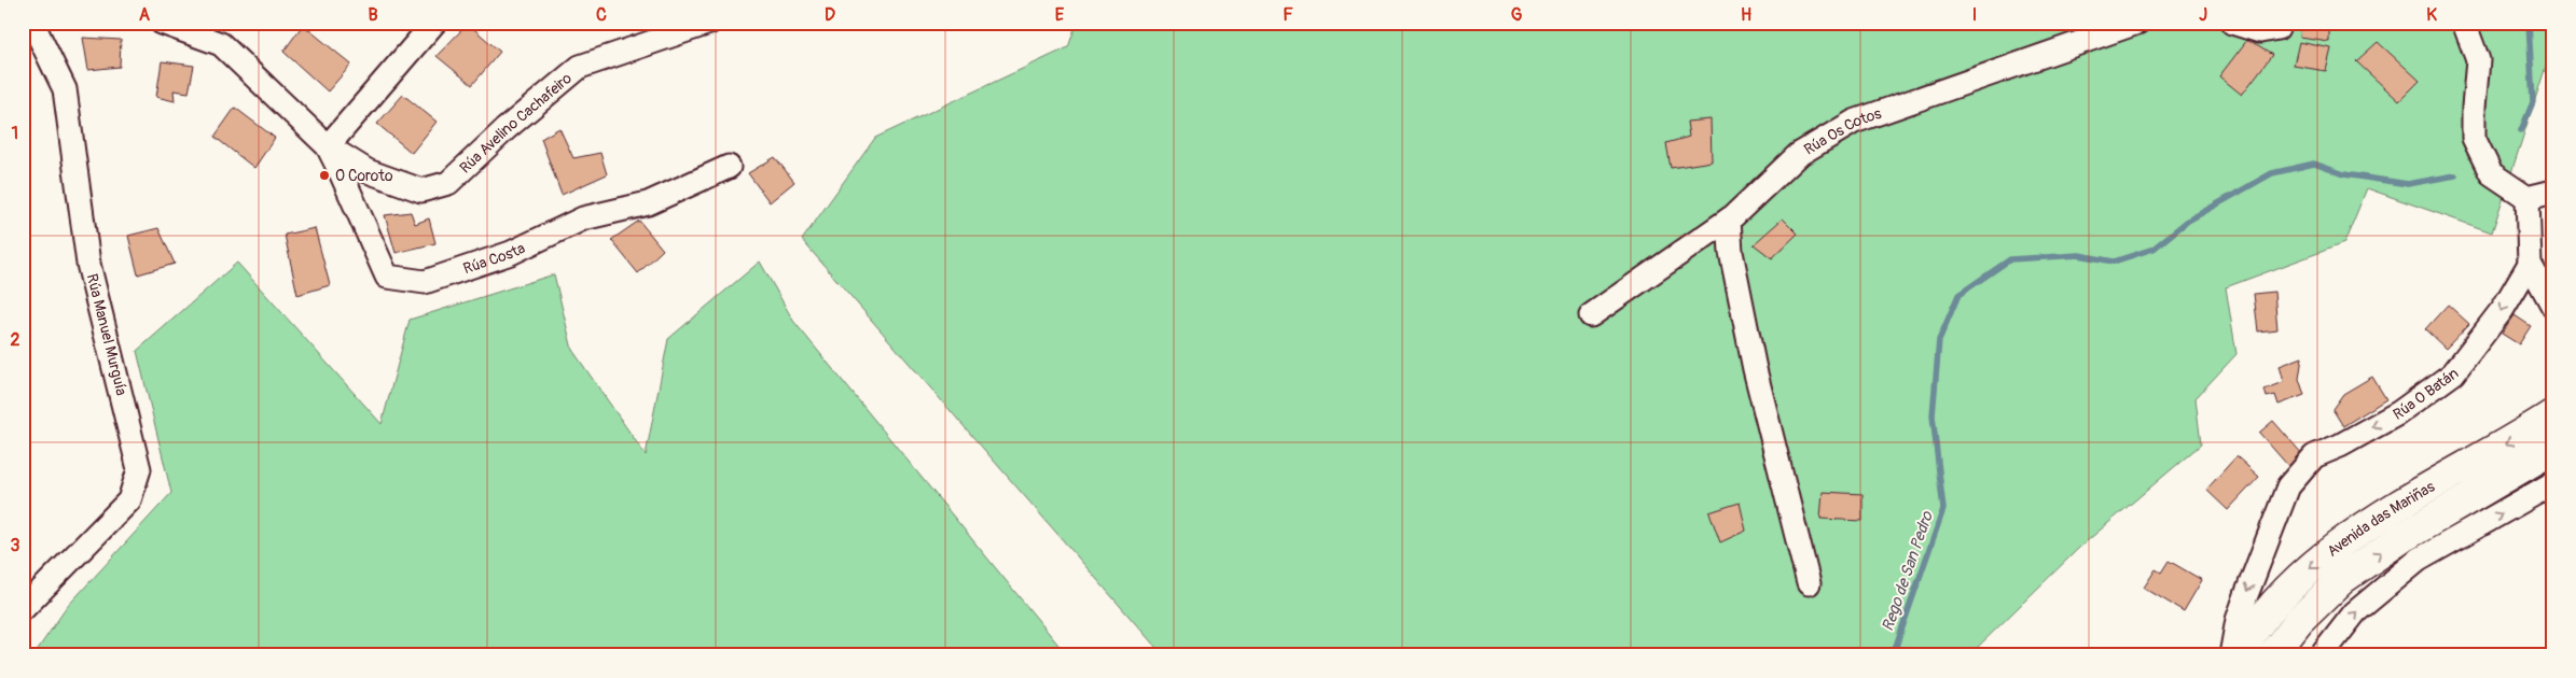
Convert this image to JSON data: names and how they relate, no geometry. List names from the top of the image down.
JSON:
{
  "streets": {
    "highway": ["Avenida das Mariñas"],
    "street": [
      "Rúa Avelino Cachafeiro",
      "Rúa Os Cotos",
      "Rúa Costa",
      "Rúa Manuel Murguía",
      "Rúa O Batán"
    ]
  },
  "crossings": [
    ["Rúa Avelino Cachafeiro", "Rúa Costa"]
  ],
  "water": ["Rego de San Pedro"],
  "places": ["O Coroto"],
  "grid": {
    "columns": [
      "A",
      "B",
      "C",
      "D",
      "E",
      "F",
      "G",
      "H",
      "I",
      "J",
      "K"
    ],
    "rows": ["1", "2", "3"]
  }
}
